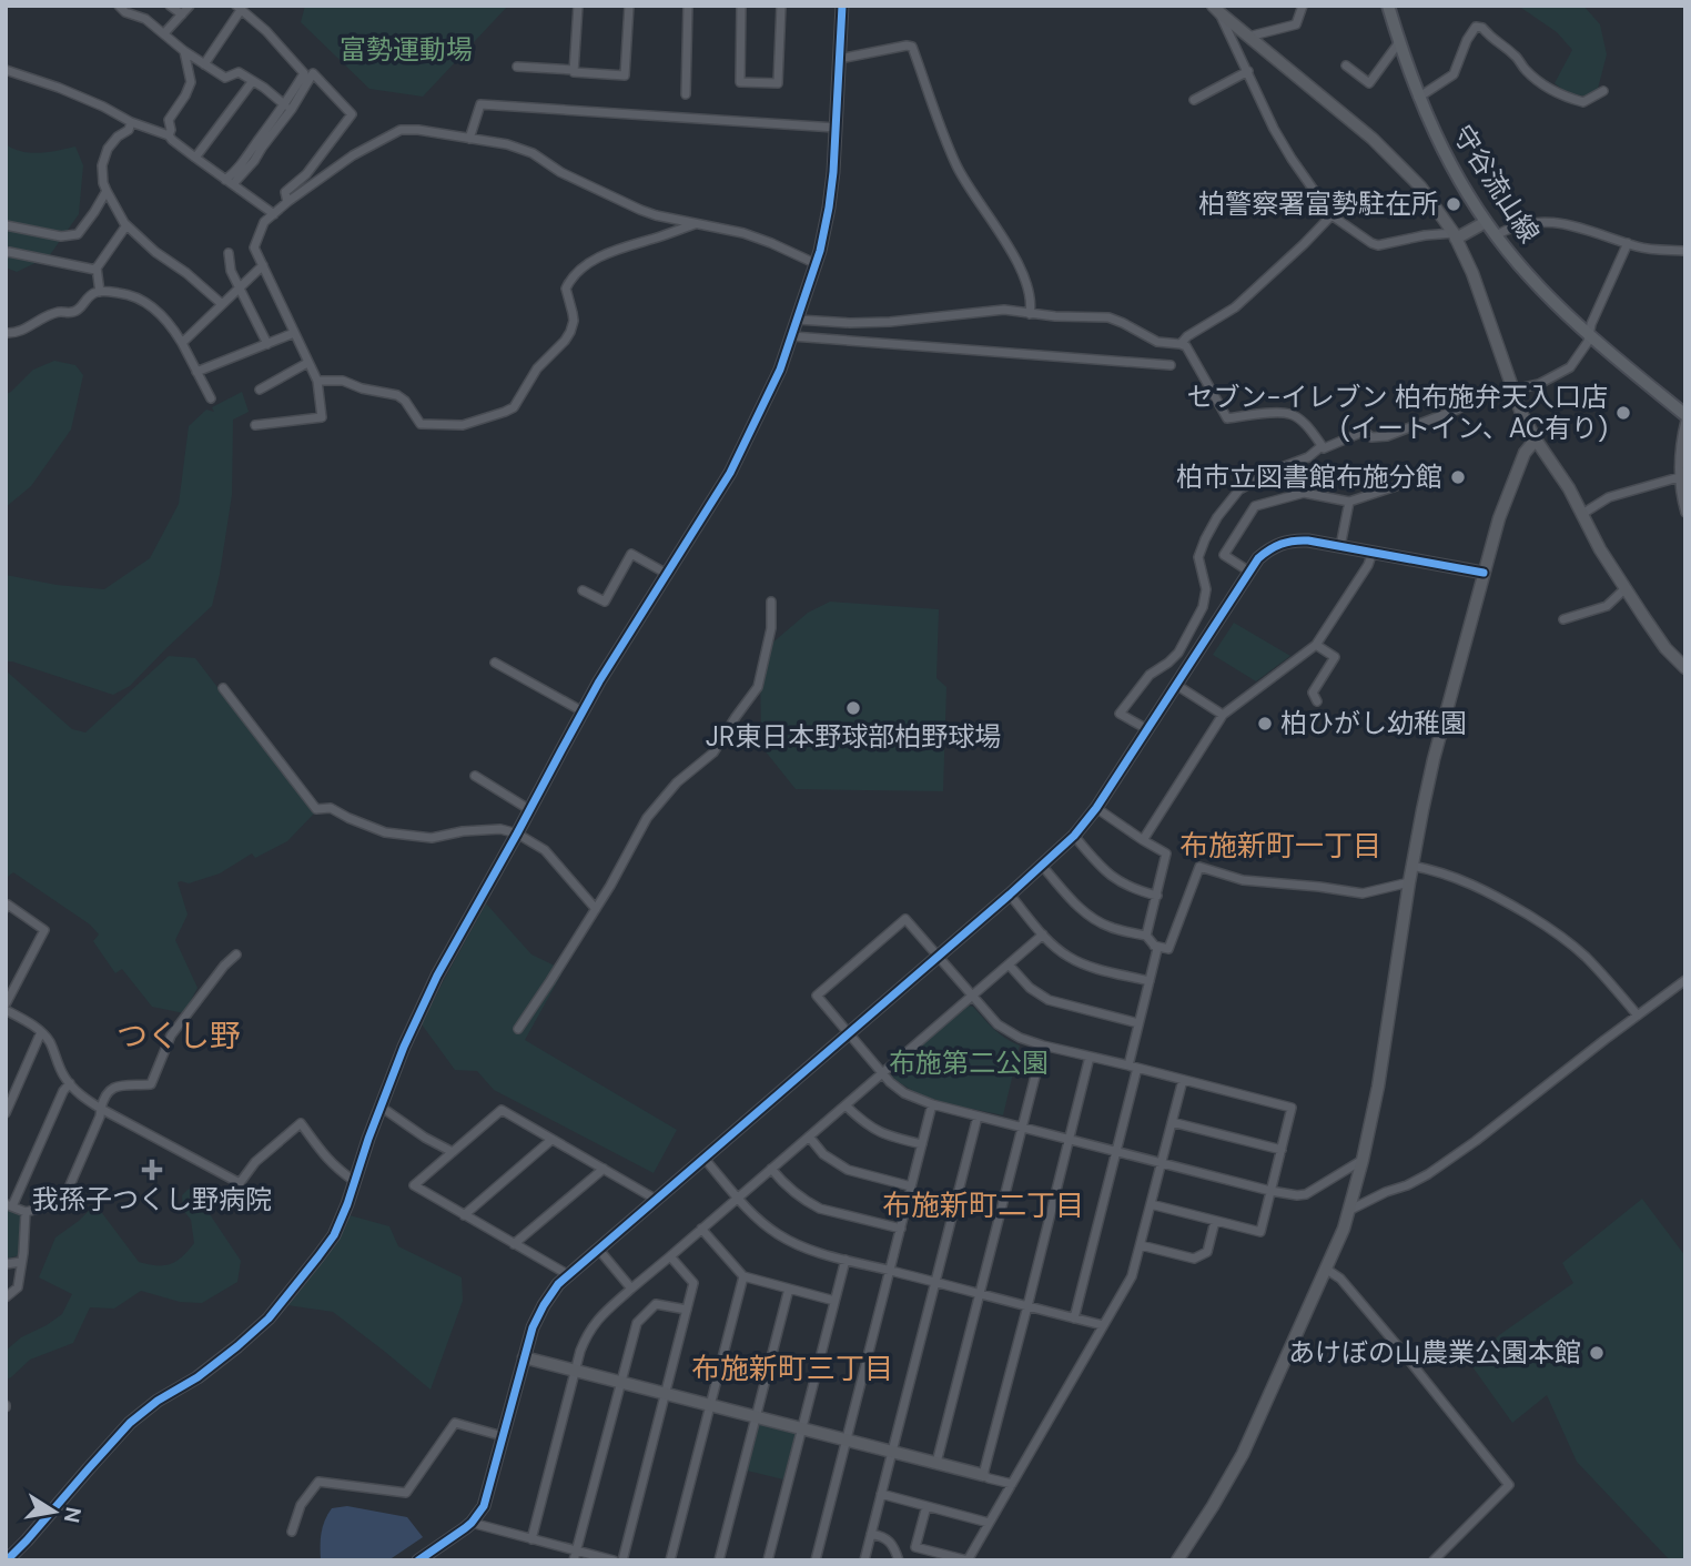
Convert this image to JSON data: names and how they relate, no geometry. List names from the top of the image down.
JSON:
{
  "streets": {
    "main road": ["守谷流山線"]
  },
  "districts": [
    "布施新町一丁目",
    "つくし野",
    "布施新町二丁目",
    "布施新町三丁目"
  ],
  "parks": ["富勢運動場", "布施第二公園"],
  "places": {
    "other": [
      "柏警察署富勢駐在所",
      "セブン-イレブン 柏布施弁天入口店 (イートイン、AC有り)",
      "柏市立図書館布施分館",
      "JR東日本野球部柏野球場",
      "柏ひがし幼稚園",
      "あけぼの山農業公園本館"
    ],
    "health": ["我孫子つくし野病院"]
  },
  "north": "right"
}
